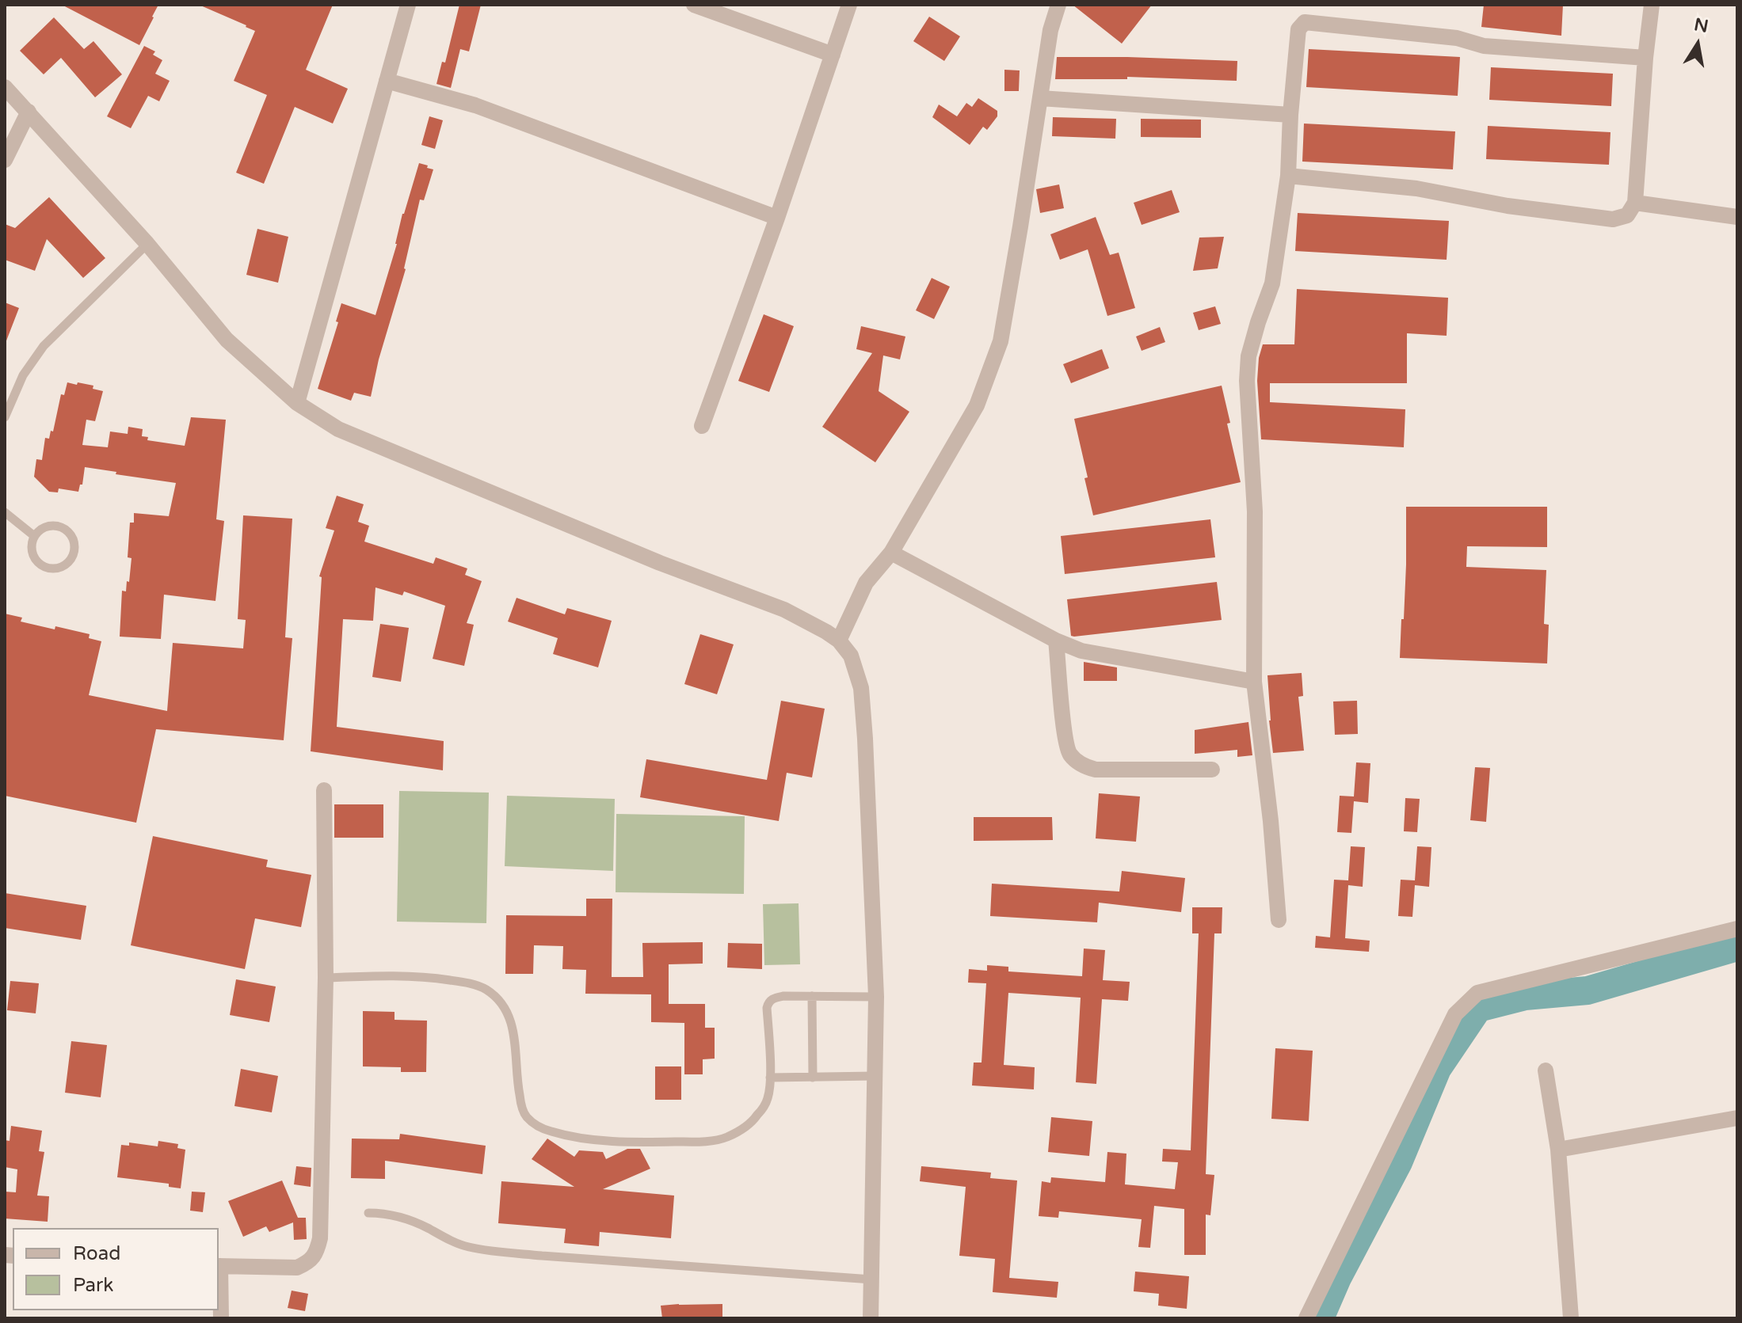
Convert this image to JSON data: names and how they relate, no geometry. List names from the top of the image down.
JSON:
{
  "legend": ["Road", "Park"],
  "north": "top"
}
